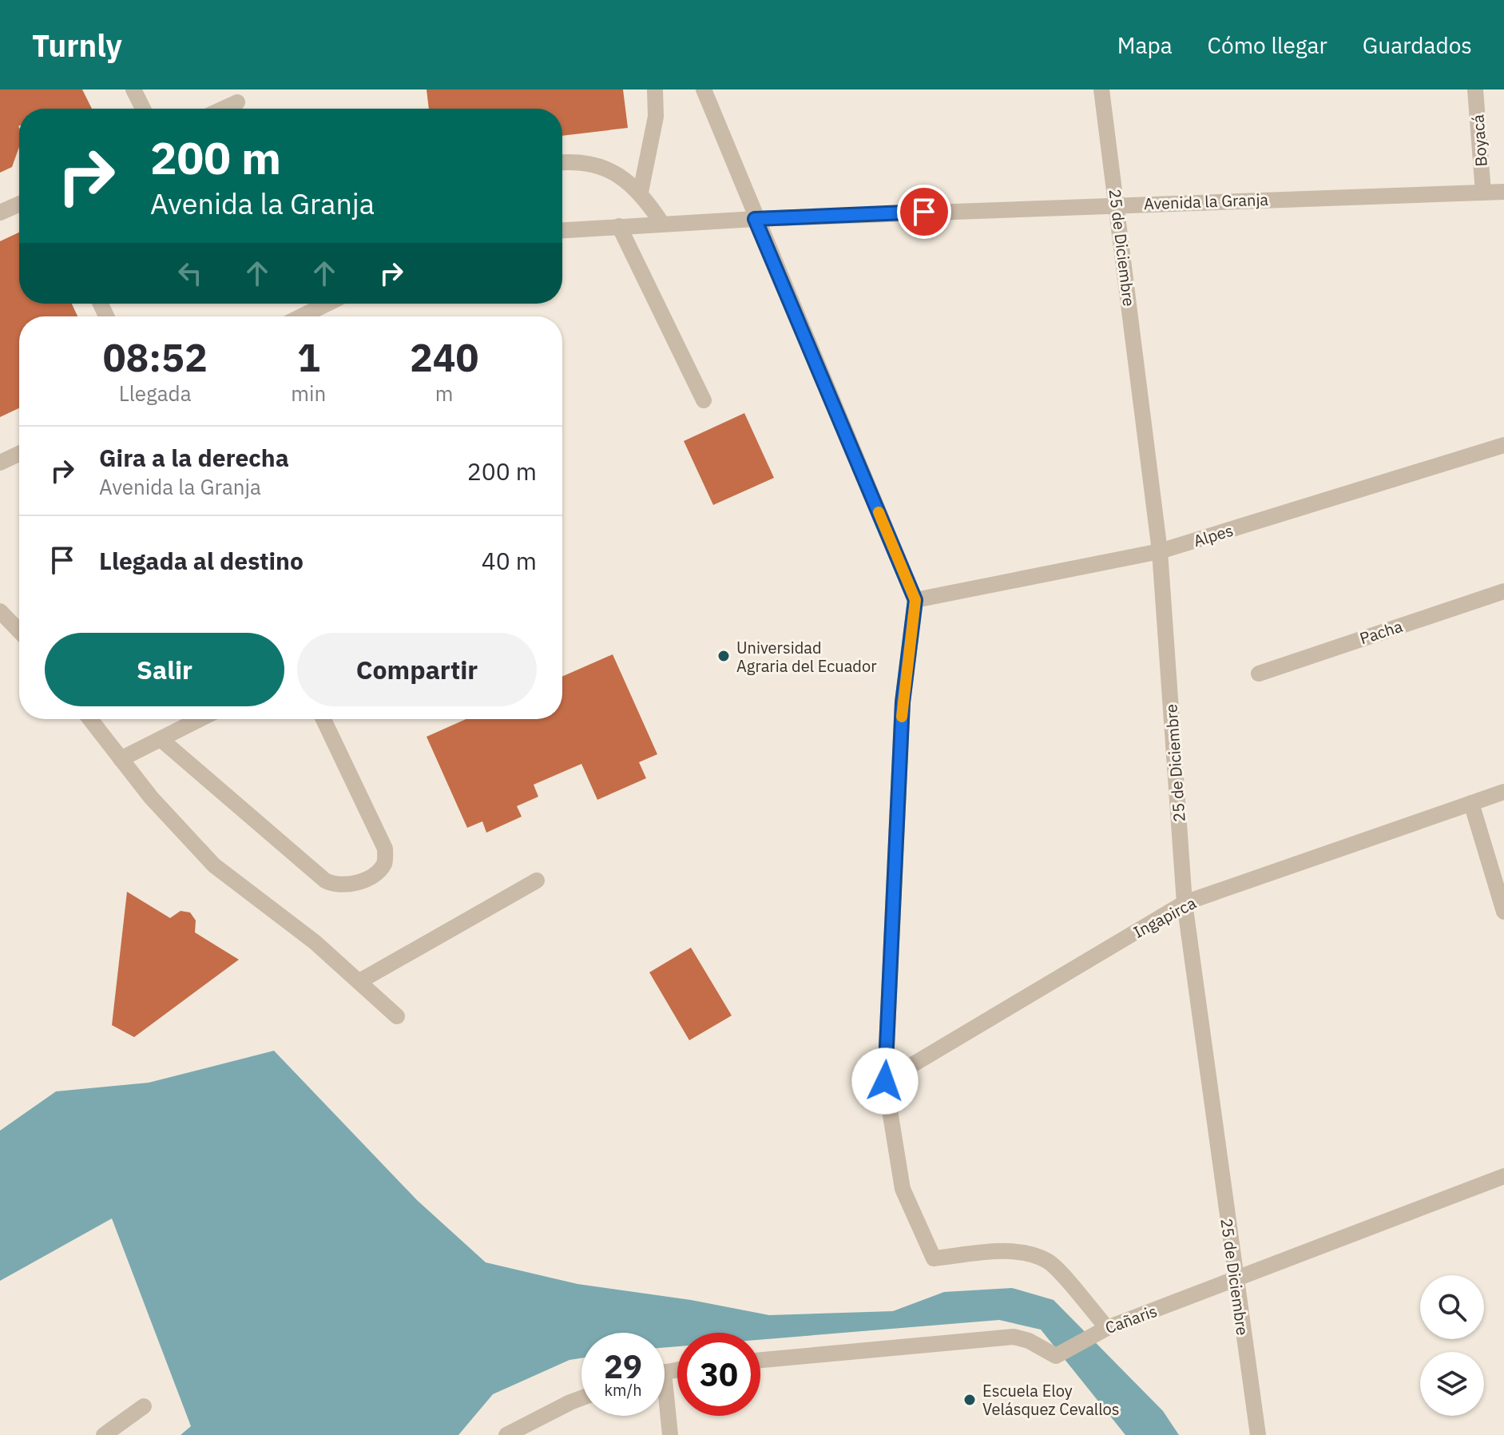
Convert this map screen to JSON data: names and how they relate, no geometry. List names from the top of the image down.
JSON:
{
  "streets": {
    "street": [
      "Boyacá",
      "Avenida la Granja",
      "25 de Diciembre",
      "Alpes",
      "Pacha",
      "Ingapirca",
      "Cañaris"
    ]
  },
  "crossings": [
    ["Boyacá", "Avenida la Granja"],
    ["Avenida la Granja", "25 de Diciembre"],
    ["25 de Diciembre", "Alpes"],
    ["25 de Diciembre", "Ingapirca"],
    ["25 de Diciembre", "Cañaris"]
  ],
  "places": ["Universidad Agraria del Ecuador", "Escuela Eloy Velásquez Cevallos"],
  "page": {
    "header": "Turnly",
    "nav": ["Mapa", "Cómo llegar", "Guardados"],
    "turn": ["200 m", "Avenida la Granja"],
    "eta": [
      "08:52",
      "Llegada",
      "1",
      "min",
      "240",
      "m"
    ],
    "list": [
      {
        "name": "Gira a la derecha",
        "note": "Avenida la Granja",
        "value": "200 m"
      },
      {
        "name": "Llegada al destino",
        "value": "40 m"
      }
    ],
    "buttons": ["Salir", "Compartir"],
    "speed": "29 km/h",
    "limit": "30"
  }
}
